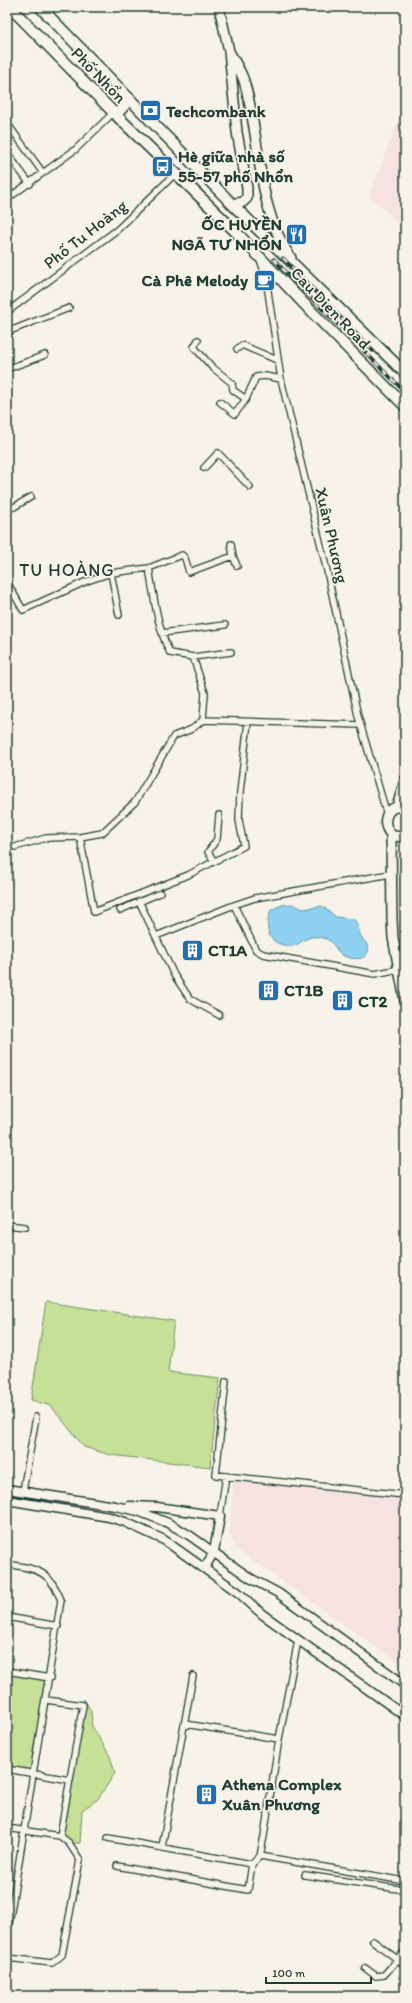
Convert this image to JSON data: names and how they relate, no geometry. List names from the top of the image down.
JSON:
{
  "streets": {
    "highway": ["Phố Nhổn", "Cau Dien Road"],
    "street": ["Phố Tu Hoàng", "Xuân Phương"]
  },
  "crossings": [
    ["Phố Nhổn", "Phố Tu Hoàng"],
    ["Phố Nhổn", "Cau Dien Road"],
    ["Cau Dien Road", "Xuân Phương"]
  ],
  "districts": ["TU HOÀNG"],
  "places": {
    "bank": ["Techcombank"],
    "bus stop": ["Hè giữa nhà số 55-57 phố Nhổn"],
    "restaurant": ["ỐC HUYỀN NGÃ TƯ NHỔN"],
    "cafe": ["Cà Phê Melody"],
    "building": [
      "CT1A",
      "CT1B",
      "CT2",
      "Athena Complex Xuân Phương"
    ]
  },
  "scale_bar": "100 m"
}
